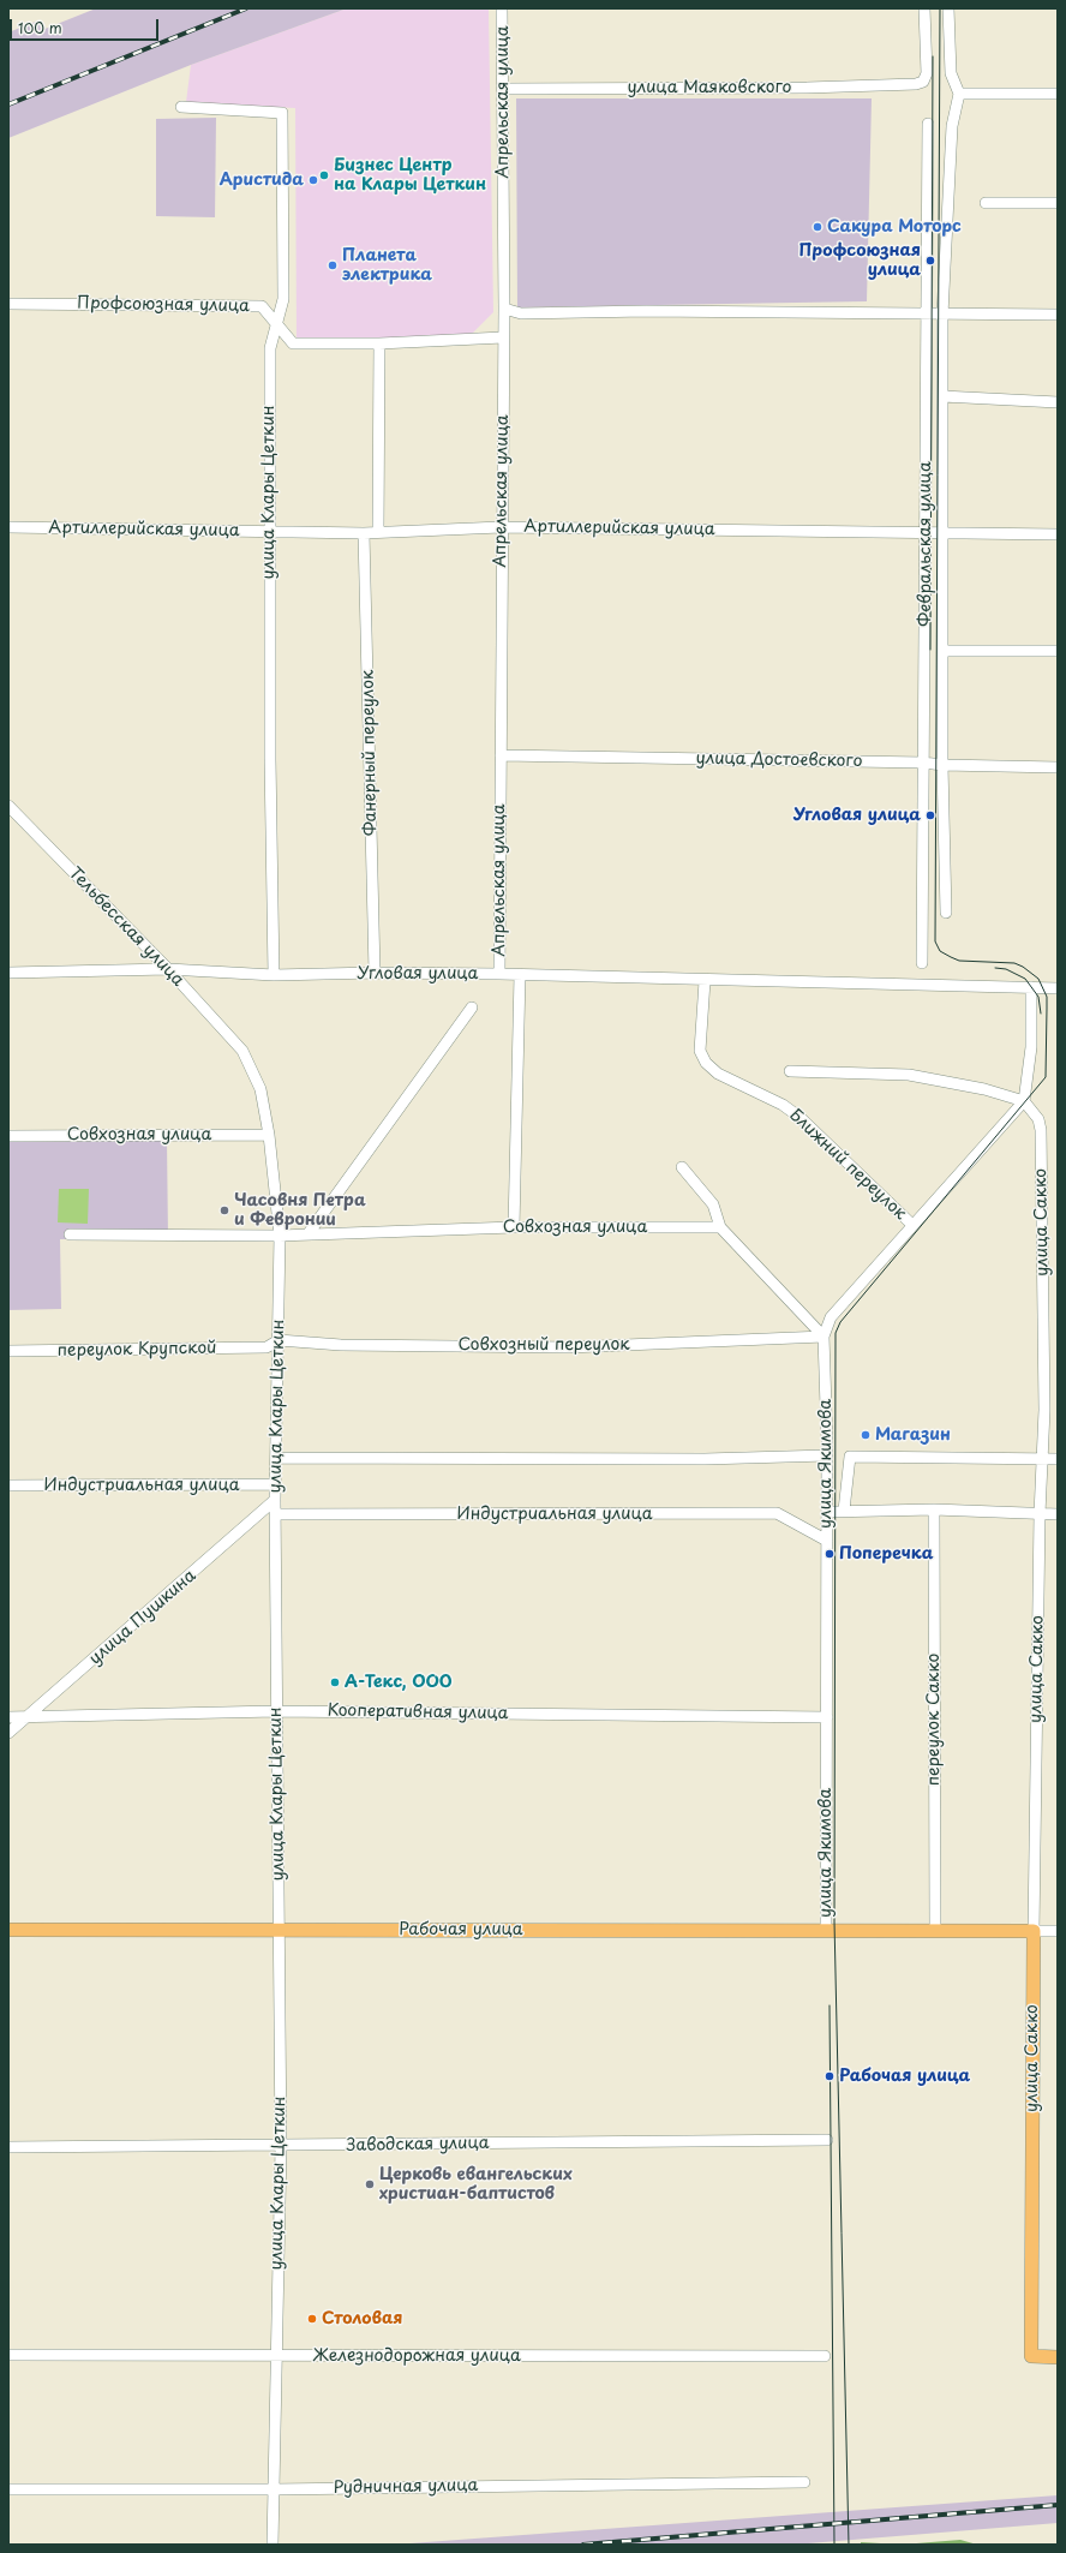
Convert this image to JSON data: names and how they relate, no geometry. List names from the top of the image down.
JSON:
{
  "streets": {
    "main road": ["улица Сакко", "Рабочая улица"],
    "street": [
      "улица Маяковского",
      "Апрельская улица",
      "Профсоюзная улица",
      "улица Клары Цеткин",
      "Артиллерийская улица",
      "Февральская улица",
      "Фанерный переулок",
      "улица Достоевского",
      "Тельбесская улица",
      "Угловая улица",
      "Совхозная улица",
      "Ближний переулок",
      "Совхозный переулок",
      "переулок Крупской",
      "улица Якимова",
      "Индустриальная улица",
      "улица Пушкина",
      "Кооперативная улица",
      "переулок Сакко",
      "Заводская улица",
      "Железнодорожная улица",
      "Рудничная улица"
    ]
  },
  "crossings": [
    ["улица Маяковского", "Апрельская улица"],
    ["Апрельская улица", "Профсоюзная улица"],
    ["Апрельская улица", "Артиллерийская улица"],
    ["Апрельская улица", "улица Достоевского"],
    ["Апрельская улица", "Угловая улица"],
    ["Апрельская улица", "Совхозная улица"],
    ["Профсоюзная улица", "улица Клары Цеткин"],
    ["улица Клары Цеткин", "Артиллерийская улица"],
    ["улица Клары Цеткин", "Тельбесская улица"],
    ["улица Клары Цеткин", "Угловая улица"],
    ["улица Клары Цеткин", "Совхозная улица"],
    ["улица Клары Цеткин", "Совхозный переулок"],
    ["улица Клары Цеткин", "переулок Крупской"],
    ["улица Клары Цеткин", "Индустриальная улица"],
    ["улица Клары Цеткин", "улица Пушкина"],
    ["улица Клары Цеткин", "Кооперативная улица"],
    ["улица Клары Цеткин", "Рабочая улица"],
    ["улица Клары Цеткин", "Заводская улица"],
    ["улица Клары Цеткин", "Железнодорожная улица"],
    ["улица Клары Цеткин", "Рудничная улица"],
    ["Артиллерийская улица", "Февральская улица"],
    ["Артиллерийская улица", "Фанерный переулок"],
    ["Февральская улица", "улица Достоевского"],
    ["Фанерный переулок", "Угловая улица"],
    ["Тельбесская улица", "Угловая улица"],
    ["Угловая улица", "Ближний переулок"],
    ["Ближний переулок", "улица Якимова"],
    ["улица Сакко", "улица Якимова"],
    ["улица Сакко", "Рабочая улица"],
    ["Совхозный переулок", "переулок Крупской"],
    ["Совхозный переулок", "улица Якимова"],
    ["улица Якимова", "Индустриальная улица"],
    ["улица Якимова", "Кооперативная улица"],
    ["улица Якимова", "Рабочая улица"],
    ["улица Пушкина", "Кооперативная улица"],
    ["переулок Сакко", "Рабочая улица"]
  ],
  "places": [
    "Бизнес Центр на Клары Цеткин",
    "Аристида",
    "Сакура Моторс",
    "Профсоюзная улица",
    "Планета электрика",
    "Угловая улица",
    "Часовня Петра и Февронии",
    "Магазин",
    "Поперечка",
    "А-Текс, ООО",
    "Рабочая улица",
    "Церковь евангельских христиан-баптистов",
    "Столовая"
  ],
  "scale_bar": "100 m"
}
